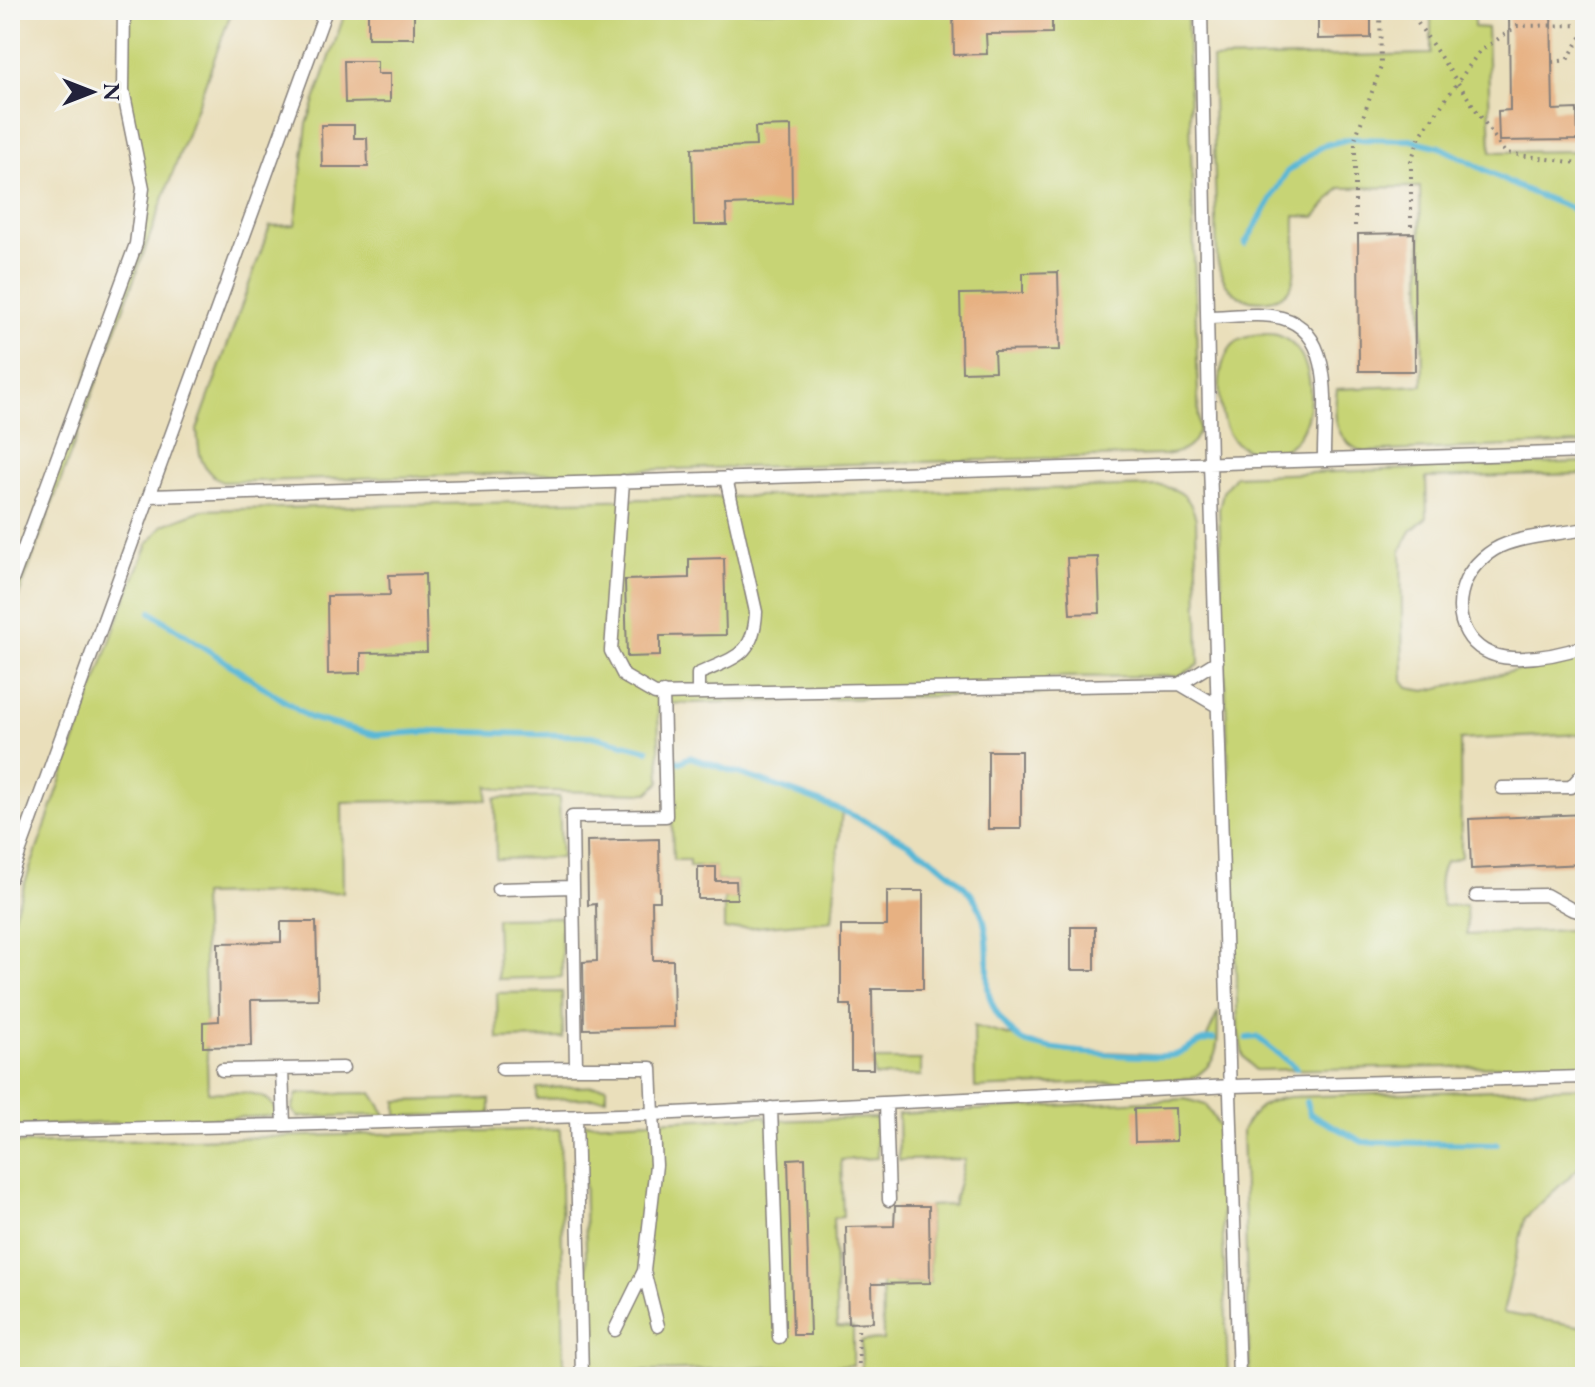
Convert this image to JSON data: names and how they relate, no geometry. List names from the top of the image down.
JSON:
{
  "north": "right"
}
